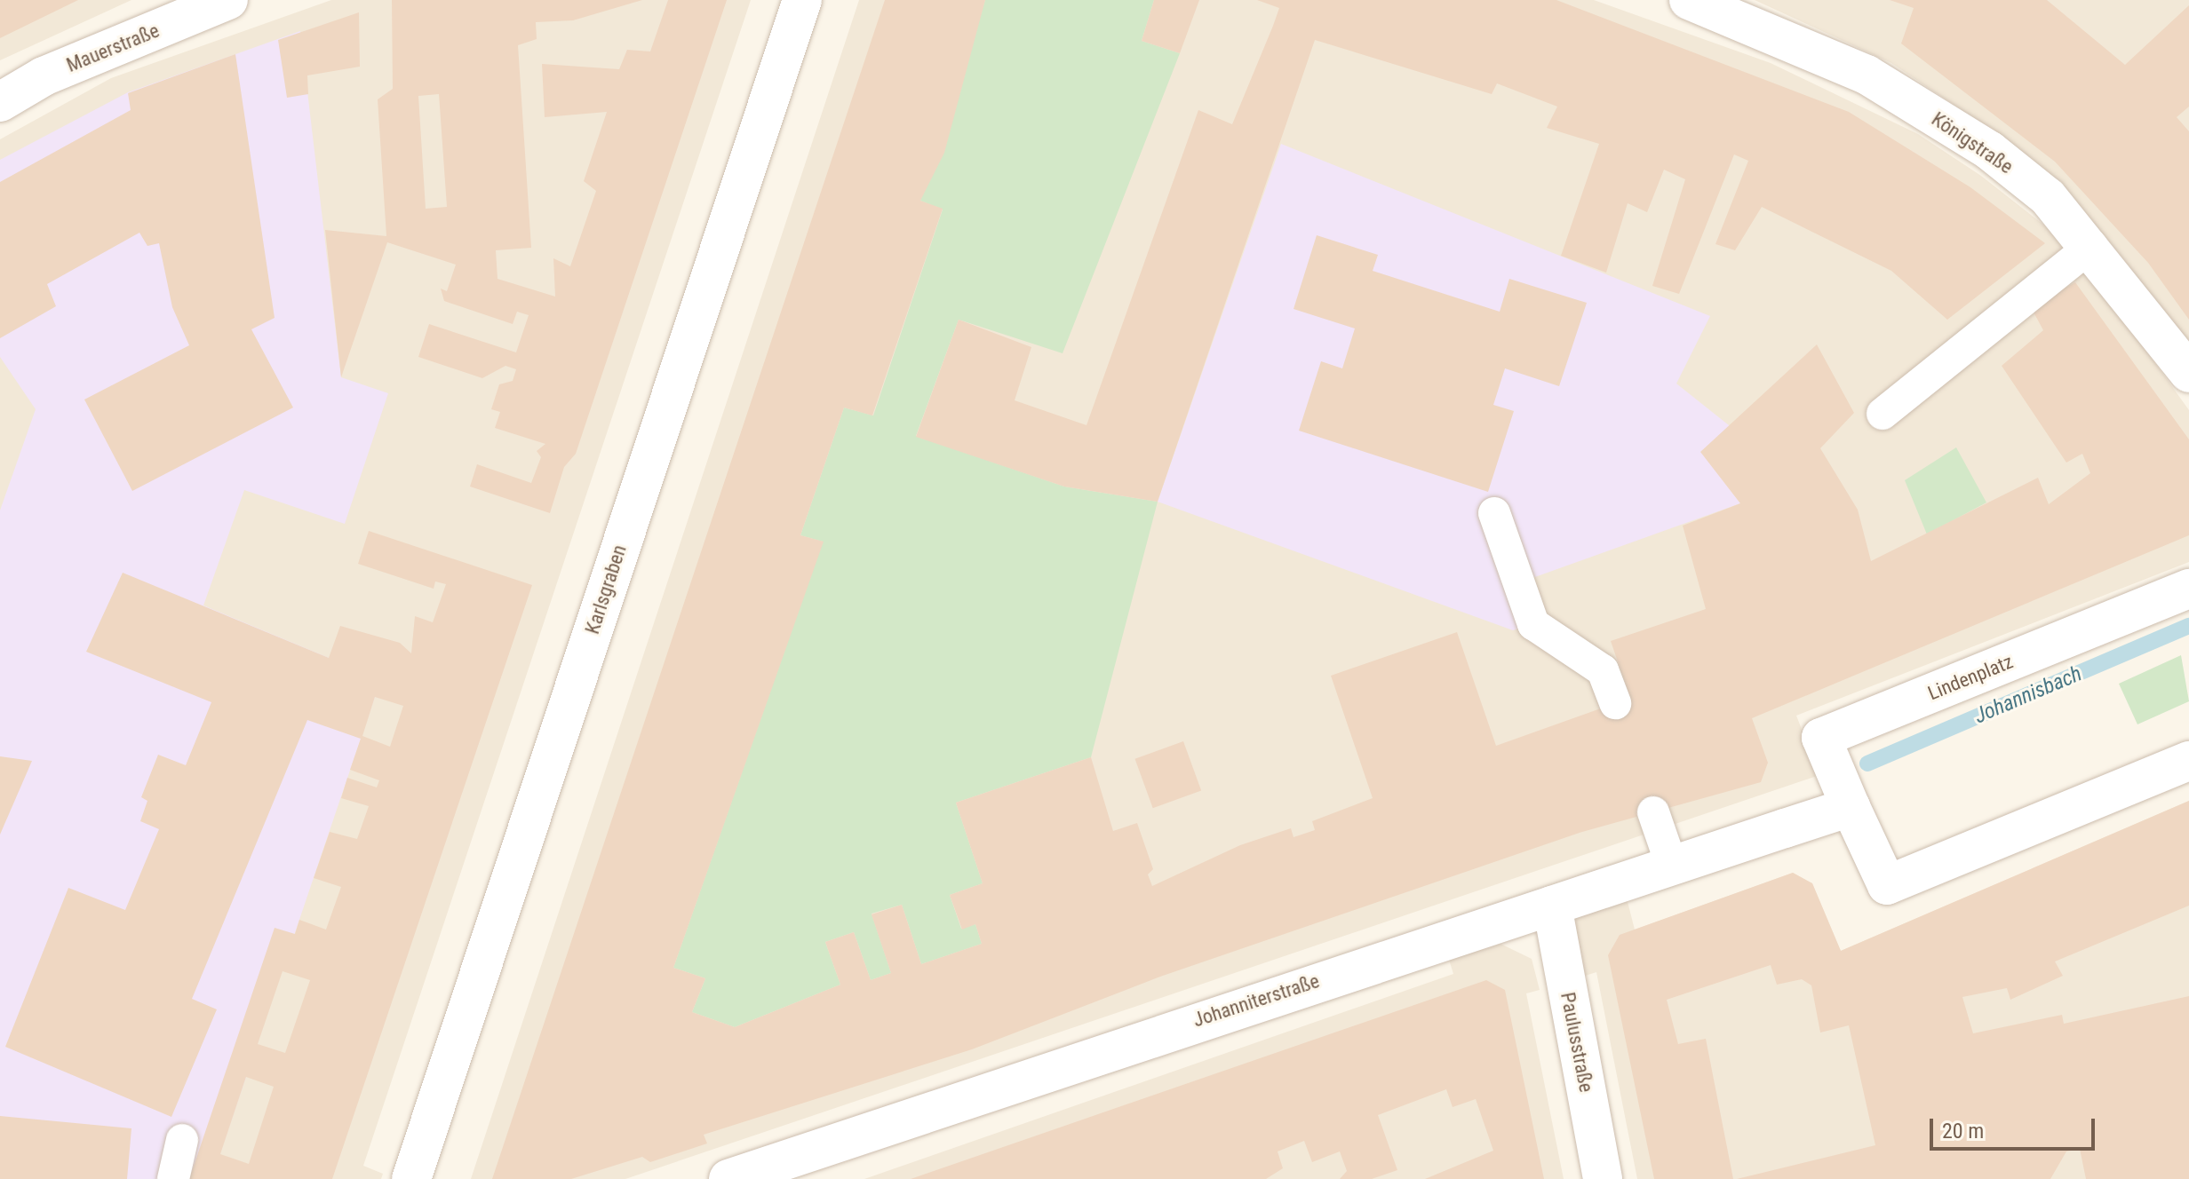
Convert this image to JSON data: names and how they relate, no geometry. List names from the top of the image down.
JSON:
{
  "streets": {
    "street": [
      "Mauerstraße",
      "Königstraße",
      "Karlsgraben",
      "Lindenplatz",
      "Johanniterstraße",
      "Paulusstraße"
    ]
  },
  "crossings": [
    ["Lindenplatz", "Johanniterstraße"],
    ["Johanniterstraße", "Paulusstraße"]
  ],
  "water": ["Johannisbach"],
  "scale_bar": "20 m"
}
